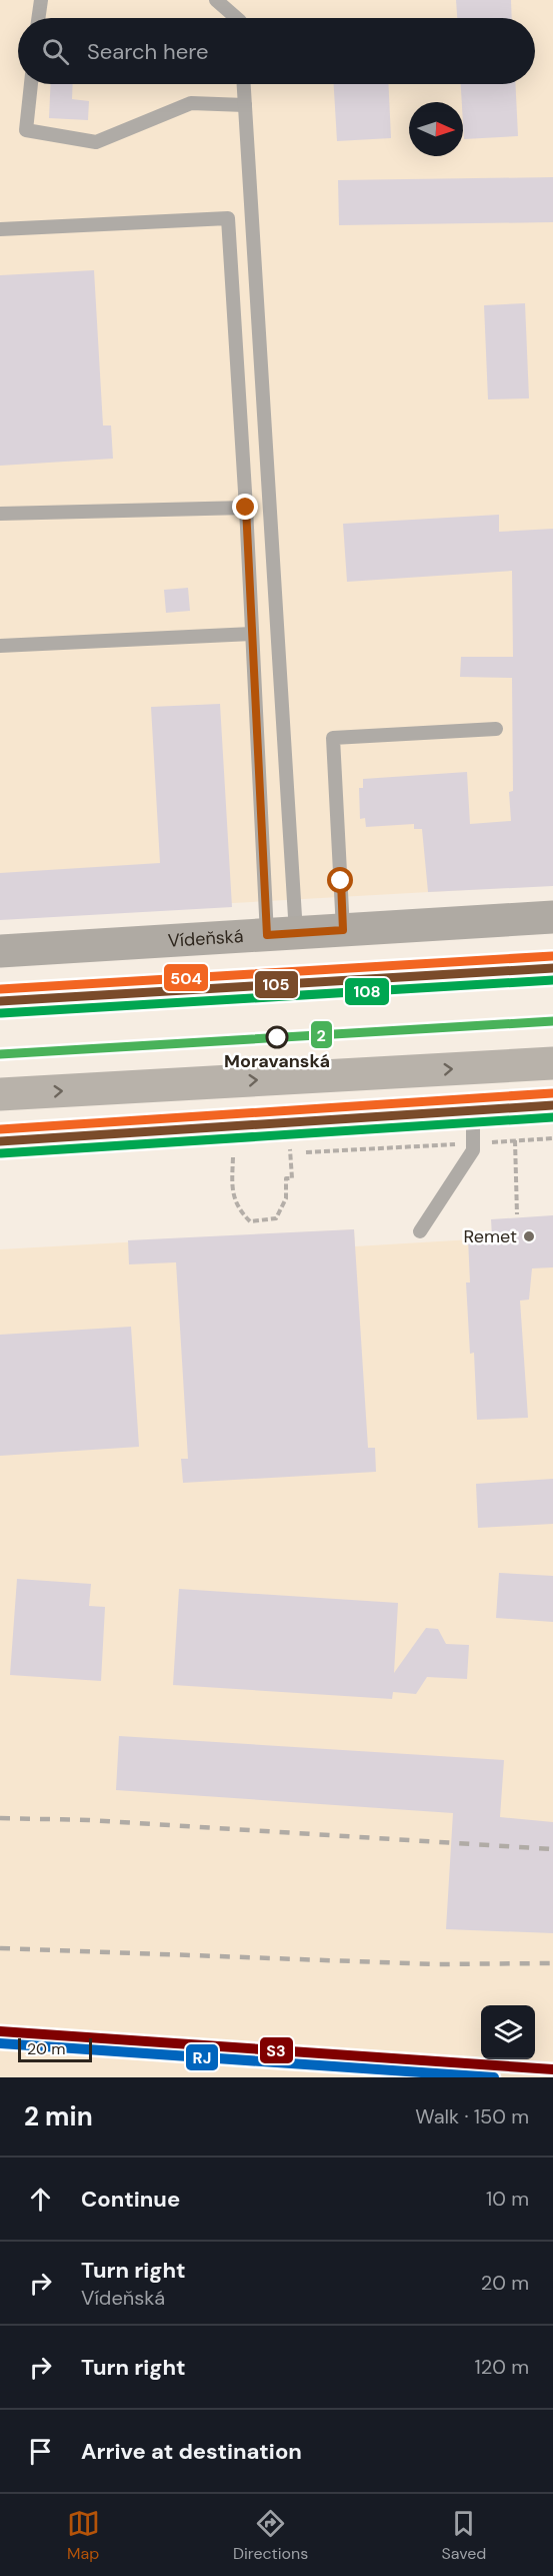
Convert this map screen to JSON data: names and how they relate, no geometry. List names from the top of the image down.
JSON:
{
  "streets": {
    "street": ["Vídeňská"]
  },
  "places": ["Moravanská", "Remet"],
  "lines": [
    "transit line 504",
    "transit line 105",
    "transit line 108",
    "tram line 2",
    "transit line S3",
    "transit line RJ"
  ],
  "scale_bar": "20 m",
  "north": "right",
  "page": {
    "search": "Search here",
    "scale": "20 m",
    "heading": ["2 min", "Walk · 150 m"],
    "list": [
      ["Continue", "10 m"],
      ["Turn right", "Vídeňská", "20 m"],
      ["Turn right", "120 m"],
      "Arrive at destination"
    ],
    "nav": ["Map", "Directions", "Saved"]
  }
}
